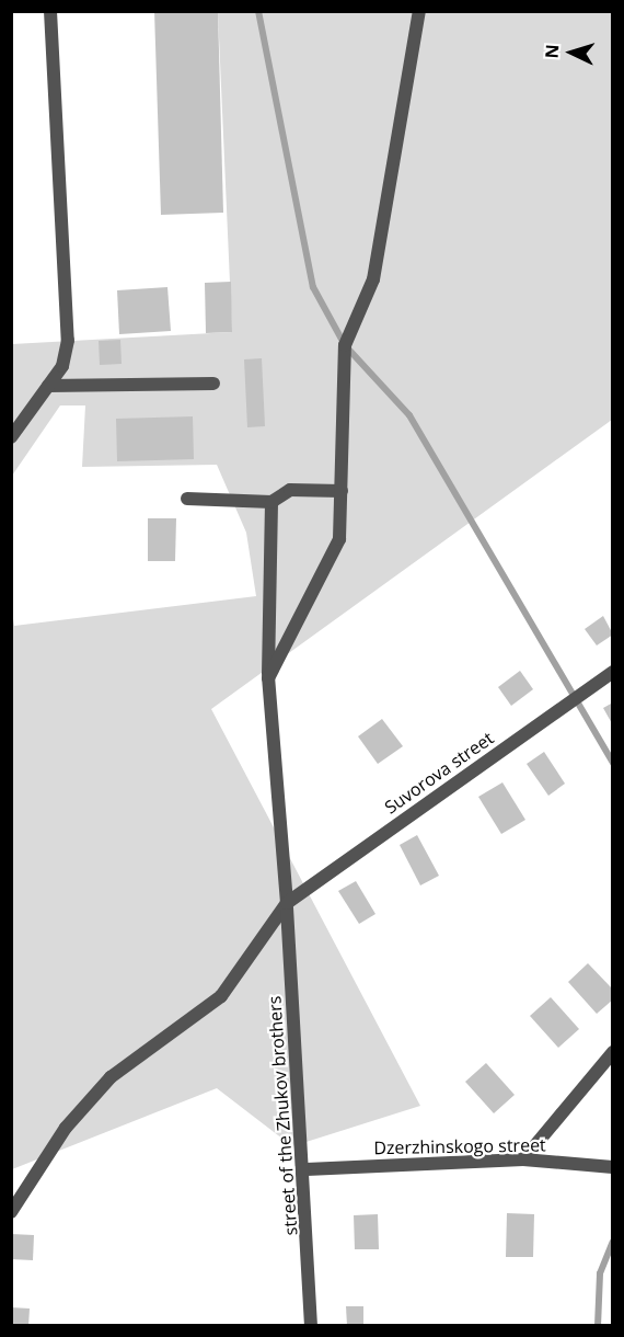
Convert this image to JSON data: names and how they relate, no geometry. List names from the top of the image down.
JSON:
{
  "streets": {
    "street": ["Suvorova street", "street of the Zhukov brothers", "Dzerzhinskogo street"]
  },
  "crossings": [
    ["Suvorova street", "street of the Zhukov brothers"],
    ["street of the Zhukov brothers", "Dzerzhinskogo street"]
  ],
  "north": "left"
}
